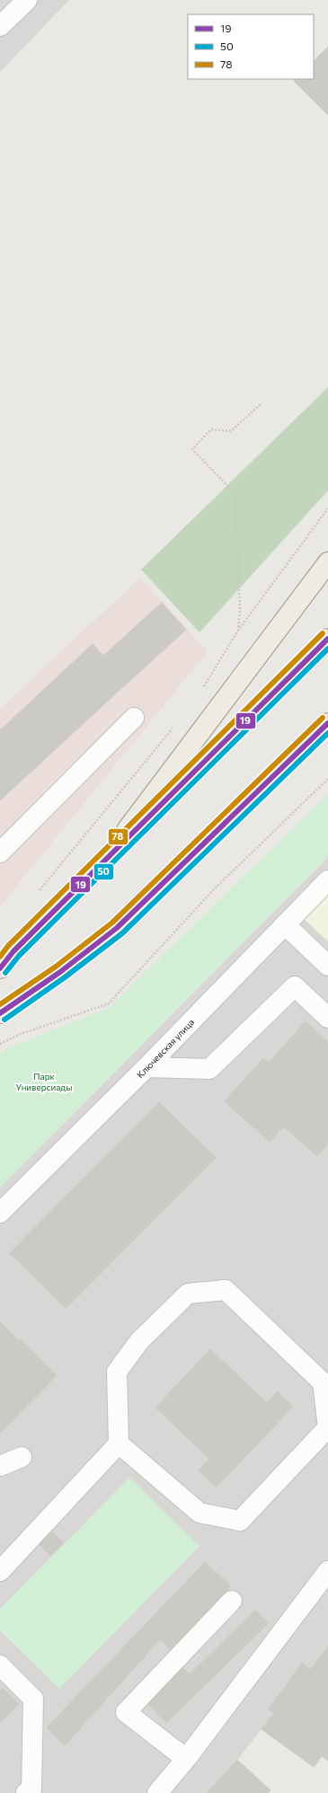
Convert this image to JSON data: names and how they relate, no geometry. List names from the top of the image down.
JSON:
{
  "streets": {
    "street": ["Ключевская улица"]
  },
  "parks": ["Парк Универсиады"],
  "lines": ["transit line 78", "transit line 19", "transit line 50"],
  "legend": ["19", "50", "78"]
}
